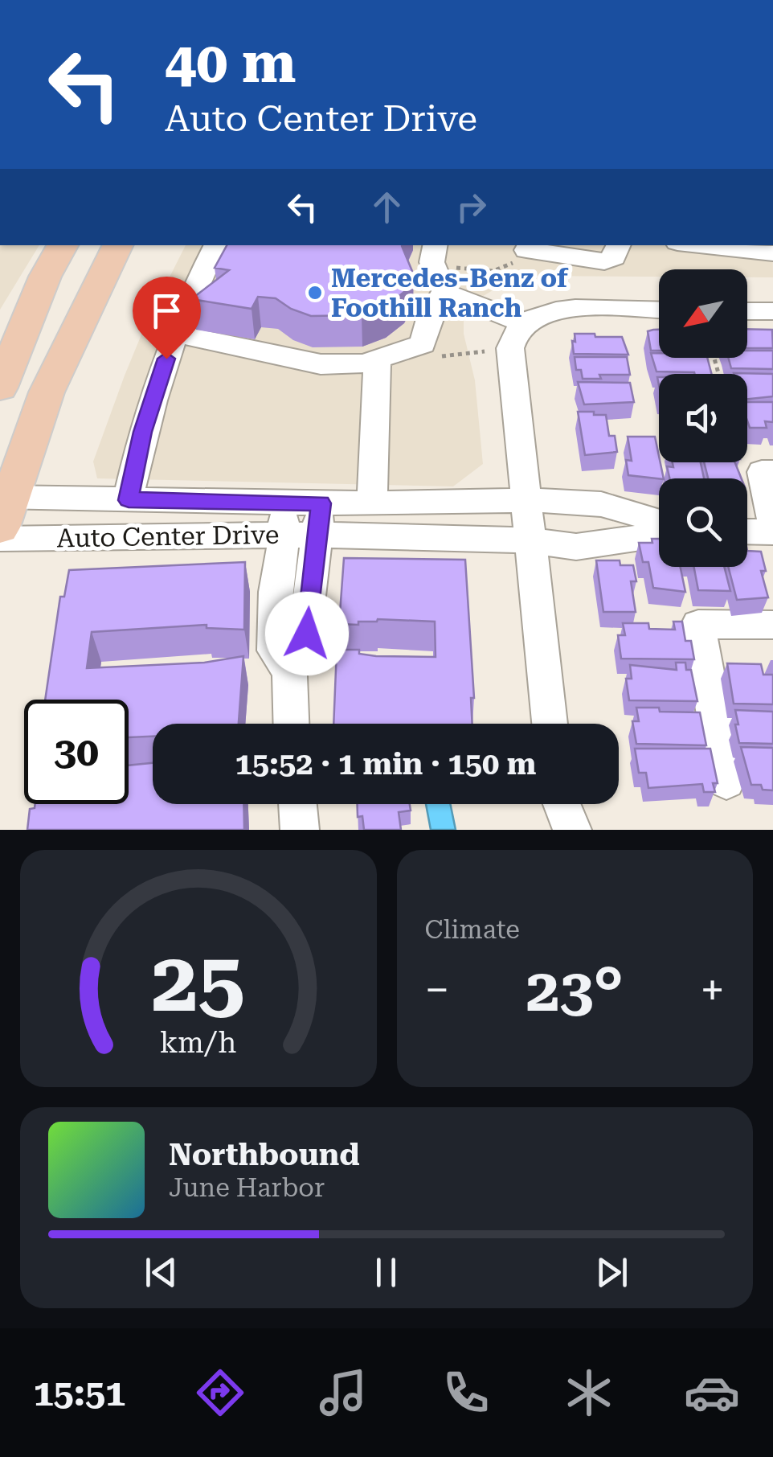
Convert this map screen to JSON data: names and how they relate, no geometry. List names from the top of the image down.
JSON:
{
  "streets": {
    "street": ["Auto Center Drive"]
  },
  "places": ["Mercedes-Benz of Foothill Ranch"],
  "north": "bottom left",
  "page": {
    "turn": ["40 m", "Auto Center Drive"],
    "limit": "30",
    "trip": "15:52 · 1 min · 150 m",
    "tile": "Climate",
    "heat": ["−", "23°", "+"],
    "song": ["Northbound", "June Harbor"],
    "tabs": "15:51",
    "gauge": ["25", "km/h"]
  }
}
